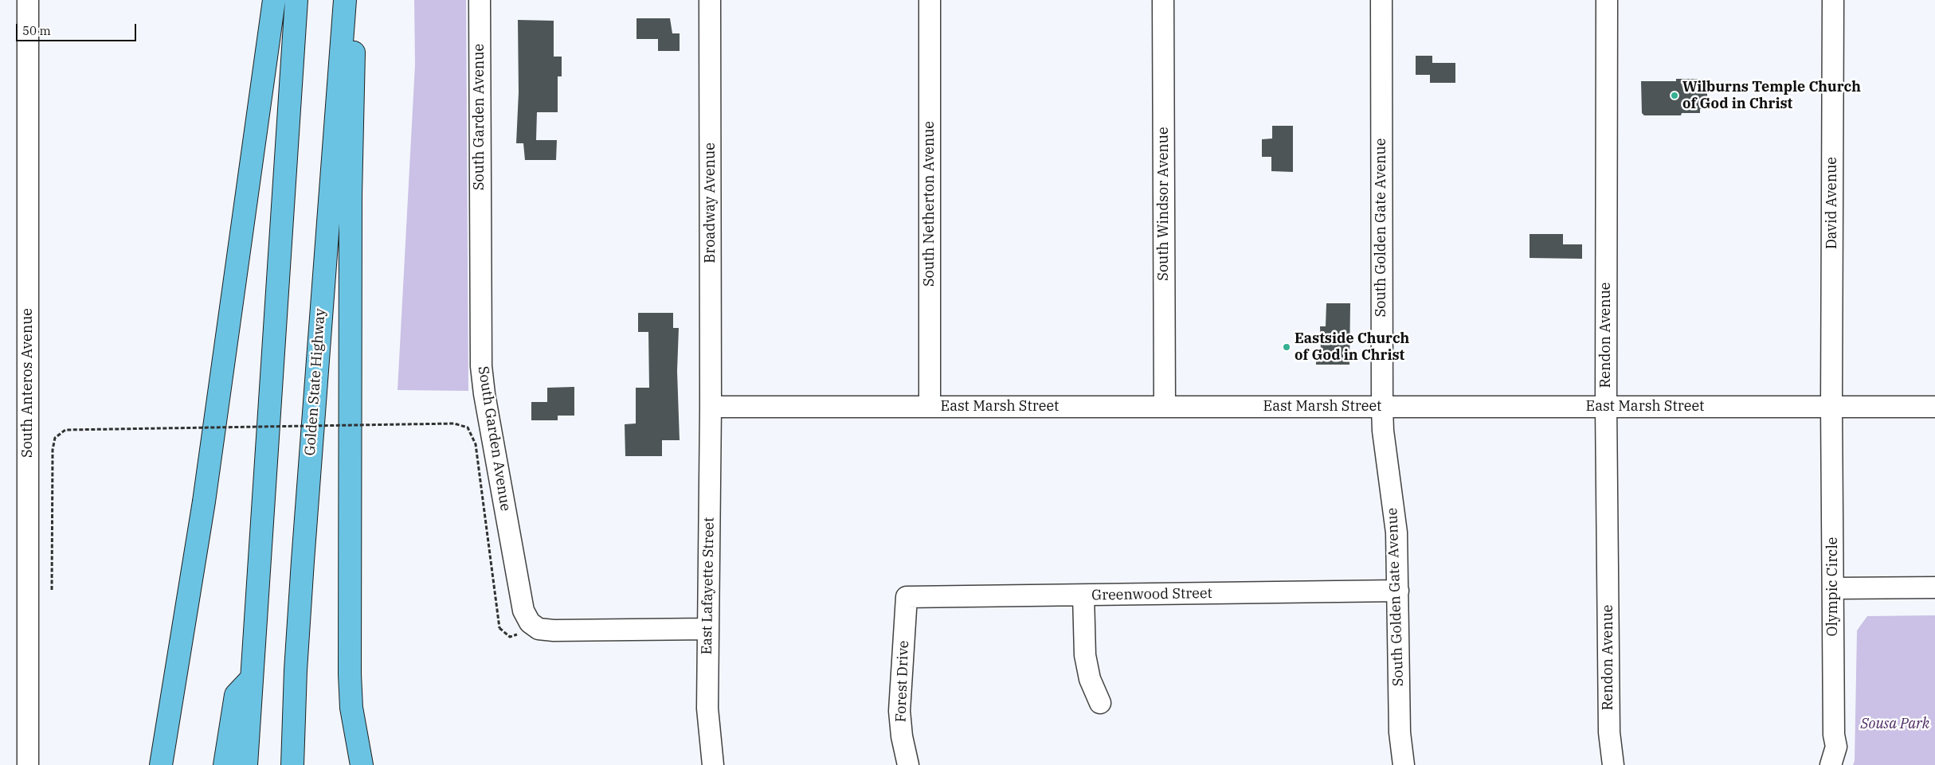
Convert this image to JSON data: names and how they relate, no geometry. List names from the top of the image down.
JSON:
{
  "streets": {
    "highway": ["Golden State Highway"],
    "street": [
      "South Garden Avenue",
      "Broadway Avenue",
      "David Avenue",
      "South Netherton Avenue",
      "South Windsor Avenue",
      "South Golden Gate Avenue",
      "Rendon Avenue",
      "South Anteros Avenue",
      "East Marsh Street",
      "East Lafayette Street",
      "Olympic Circle",
      "Greenwood Street",
      "Forest Drive"
    ]
  },
  "crossings": [
    ["South Garden Avenue", "East Lafayette Street"],
    ["Broadway Avenue", "East Marsh Street"],
    ["Broadway Avenue", "East Lafayette Street"],
    ["David Avenue", "East Marsh Street"],
    ["David Avenue", "Olympic Circle"],
    ["South Netherton Avenue", "East Marsh Street"],
    ["South Windsor Avenue", "East Marsh Street"],
    ["South Golden Gate Avenue", "East Marsh Street"],
    ["South Golden Gate Avenue", "Greenwood Street"],
    ["Rendon Avenue", "East Marsh Street"],
    ["East Marsh Street", "East Lafayette Street"],
    ["East Marsh Street", "Olympic Circle"],
    ["Greenwood Street", "Forest Drive"]
  ],
  "parks": ["Sousa Park"],
  "places": ["Wilburns Temple Church of God in Christ", "Eastside Church of God in Christ"],
  "scale_bar": "50 m"
}
